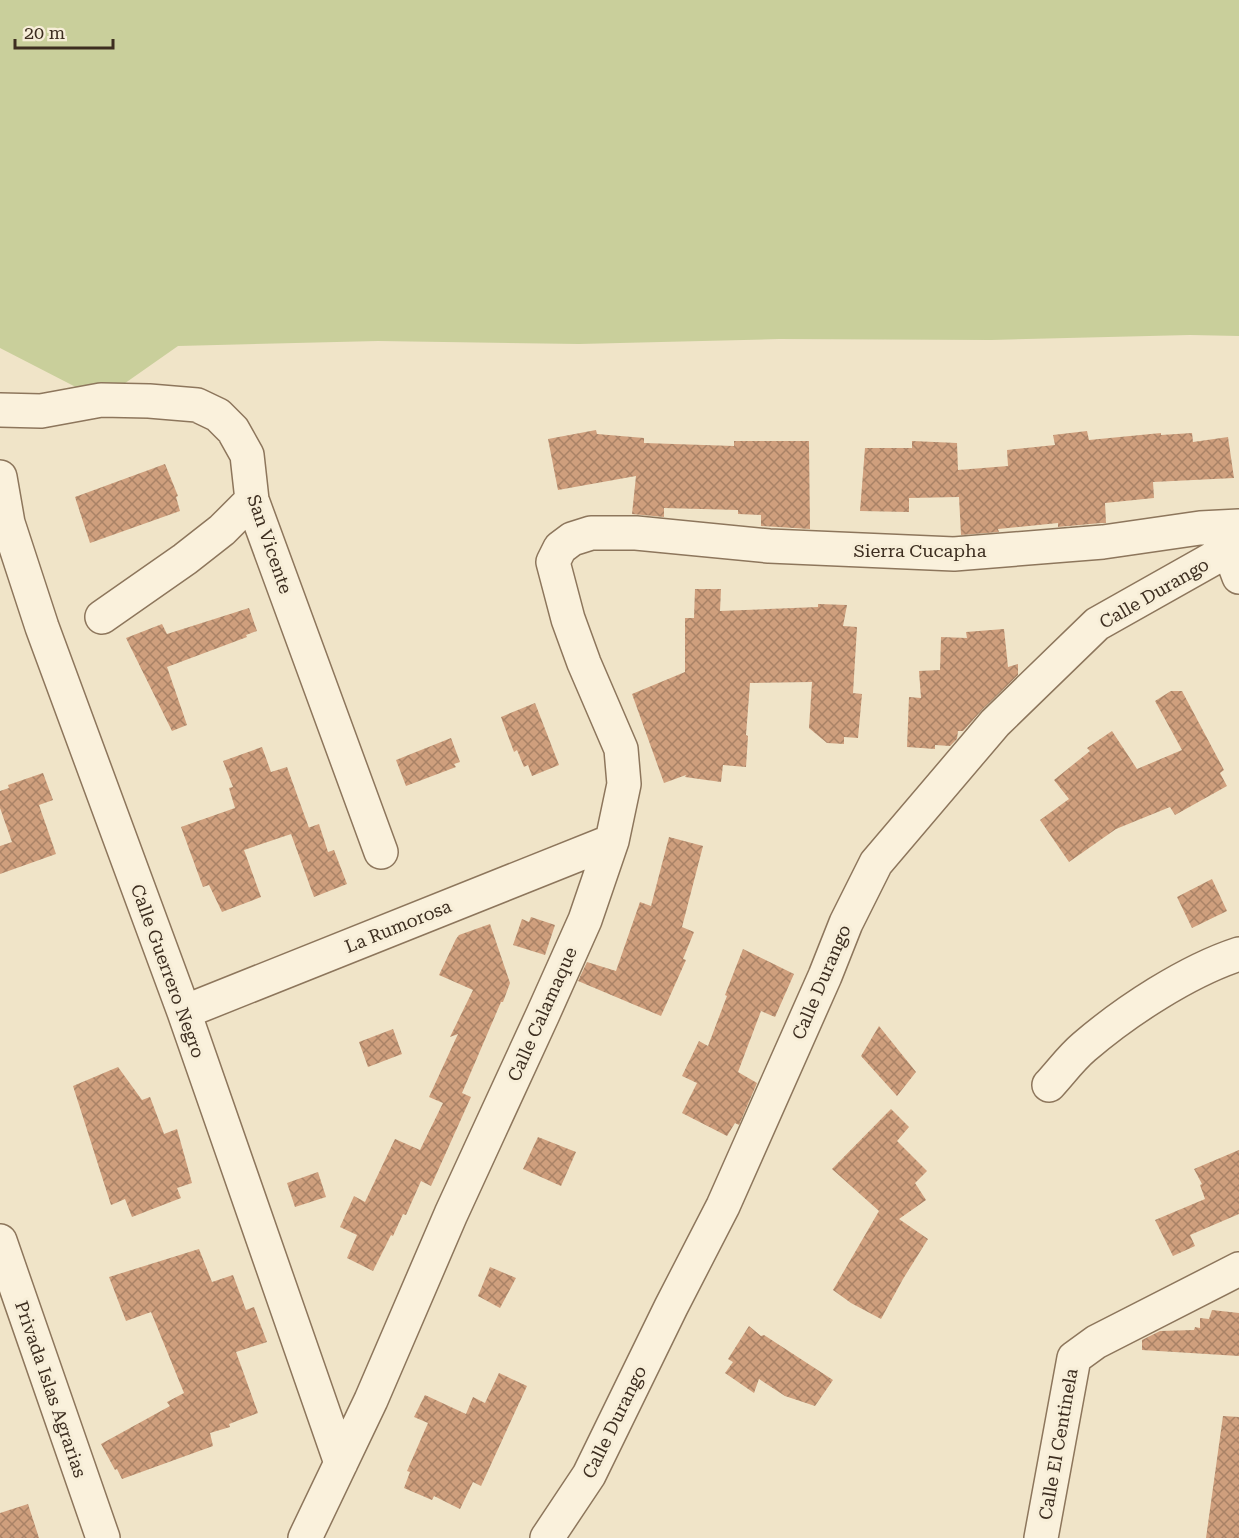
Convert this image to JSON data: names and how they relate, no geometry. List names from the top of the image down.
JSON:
{
  "streets": {
    "street": [
      "San Vicente",
      "Sierra Cucapha",
      "Calle Durango",
      "La Rumorosa",
      "Calle Guerrero Negro",
      "Calle Calamaque",
      "Privada Islas Agrarias",
      "Calle El Centinela"
    ]
  },
  "crossings": [
    ["Sierra Cucapha", "Calle Durango"],
    ["Sierra Cucapha", "Calle Calamaque"],
    ["La Rumorosa", "Calle Guerrero Negro"],
    ["La Rumorosa", "Calle Calamaque"],
    ["Calle Guerrero Negro", "Calle Calamaque"]
  ],
  "scale_bar": "20 m"
}
